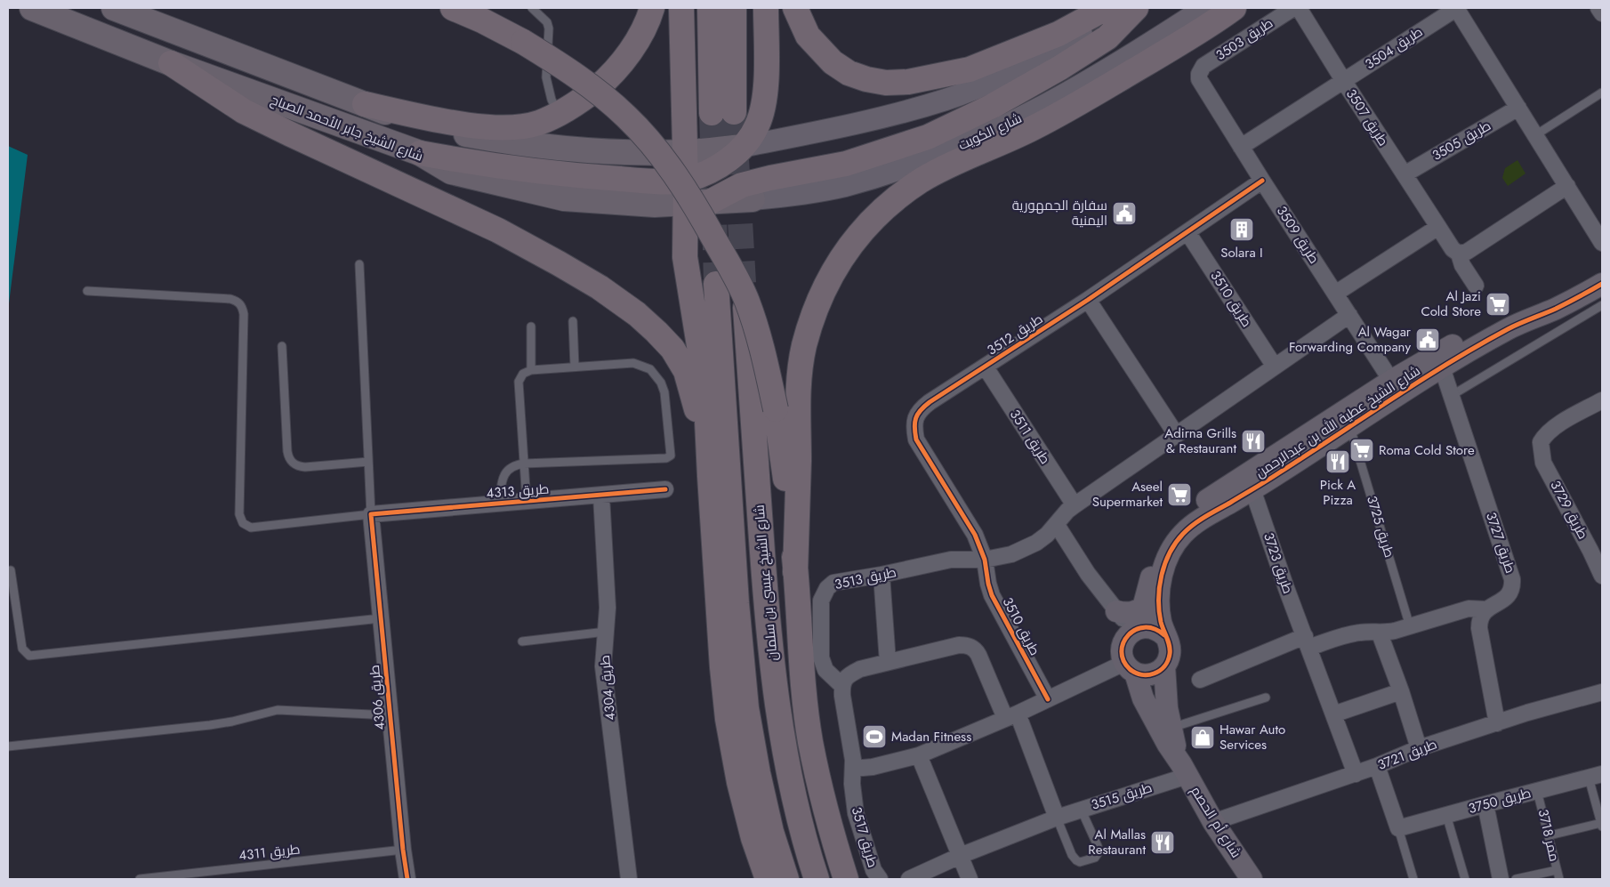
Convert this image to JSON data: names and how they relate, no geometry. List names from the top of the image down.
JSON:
{
  "streets": {
    "highway": ["شارع الشيخ عيسى بن سلمان"],
    "main road": ["شارع الشيخ جابر الأحمد الصباح"],
    "street": [
      "طريق 3503",
      "طريق 3504",
      "طريق 3507",
      "شارع الكويت",
      "طريق 3505",
      "طريق 3509",
      "طريق 3510",
      "طريق 3512",
      "شارع الشيخ عطية الله بن عبدالرحمن",
      "طريق 3511",
      "طريق 4313",
      "طريق 3729",
      "طريق 3727",
      "طريق 3723",
      "طريق 3513",
      "طريق 4304",
      "طريق 4306",
      "طريق 3721",
      "طريق 3515",
      "طريق 3750",
      "شارع أم الحصم",
      "طريق 3517"
    ],
    "lane": ["طريق 3725", "ممر 3718", "طريق 4311"]
  },
  "crossings": [
    ["طريق 3503", "طريق 3509"],
    ["طريق 3504", "طريق 3507"],
    ["طريق 3504", "طريق 3509"],
    ["طريق 3507", "طريق 3505"],
    ["طريق 3509", "طريق 3512"],
    ["طريق 3509", "شارع الشيخ عطية الله بن عبدالرحمن"],
    ["طريق 3510", "طريق 3512"],
    ["طريق 3510", "طريق 3513"],
    ["طريق 3512", "طريق 3511"],
    ["طريق 3512", "طريق 3513"],
    ["شارع الشيخ عطية الله بن عبدالرحمن", "طريق 3725"],
    ["شارع الشيخ عطية الله بن عبدالرحمن", "طريق 3727"],
    ["شارع الشيخ عطية الله بن عبدالرحمن", "طريق 3723"],
    ["شارع الشيخ عطية الله بن عبدالرحمن", "شارع أم الحصم"],
    ["طريق 4313", "طريق 4304"],
    ["طريق 4313", "طريق 4306"],
    ["طريق 3723", "طريق 3721"],
    ["طريق 4306", "طريق 4311"],
    ["طريق 3721", "شارع أم الحصم"],
    ["طريق 3515", "شارع أم الحصم"],
    ["طريق 3750", "ممر 3718"]
  ],
  "places": {
    "public building": ["سفارة الجمهورية اليمنية", "Al Wagar Forwarding Company"],
    "building": ["Solara I"],
    "supermarket": ["Al Jazi Cold Store", "Roma Cold Store", "Aseel Supermarket"],
    "restaurant": ["Adirna Grills & Restaurant", "Pick A Pizza", "Al Mallas Restaurant"],
    "sports": ["Madan Fitness"],
    "shop": ["Hawar Auto Services"]
  }
}
